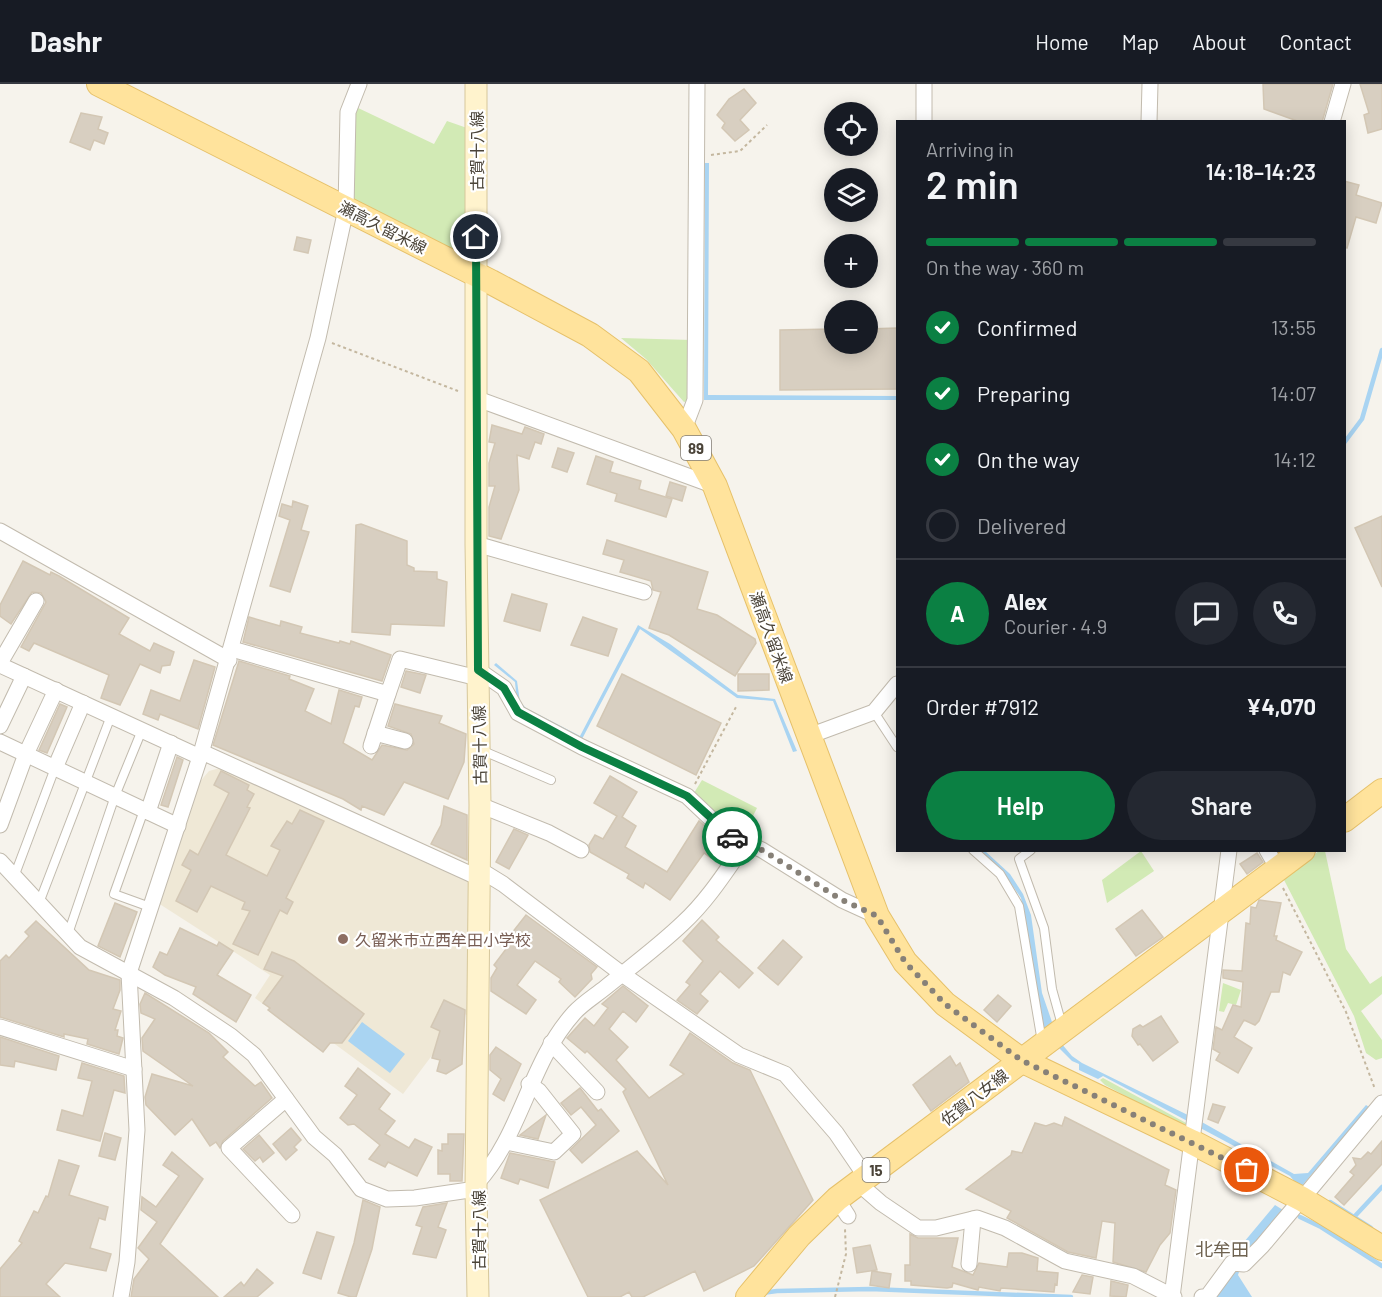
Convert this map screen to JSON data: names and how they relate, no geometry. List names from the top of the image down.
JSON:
{
  "streets": {
    "main road": [
      "古賀十八線",
      "瀬高久留米線",
      "89",
      "佐賀八女線",
      "15"
    ]
  },
  "crossings": [
    ["古賀十八線", "瀬高久留米線"],
    ["瀬高久留米線", "佐賀八女線"]
  ],
  "districts": ["北牟田"],
  "places": ["久留米市立西牟田小学校"],
  "page": {
    "header": "Dashr",
    "nav": [
      "Home",
      "Map",
      "About",
      "Contact"
    ],
    "map_buttons": ["+", "−"],
    "heading": ["2 min", "Arriving in", "14:18–14:23"],
    "panel": [
      "Alex",
      "Courier · 4.9",
      "Order #7912",
      "¥4,070"
    ],
    "bar": "On the way · 360 m",
    "list": [
      ["Confirmed", "13:55"],
      ["Preparing", "14:07"],
      ["On the way", "14:12"],
      "Delivered"
    ],
    "round": "A",
    "buttons": ["Help", "Share"]
  }
}
